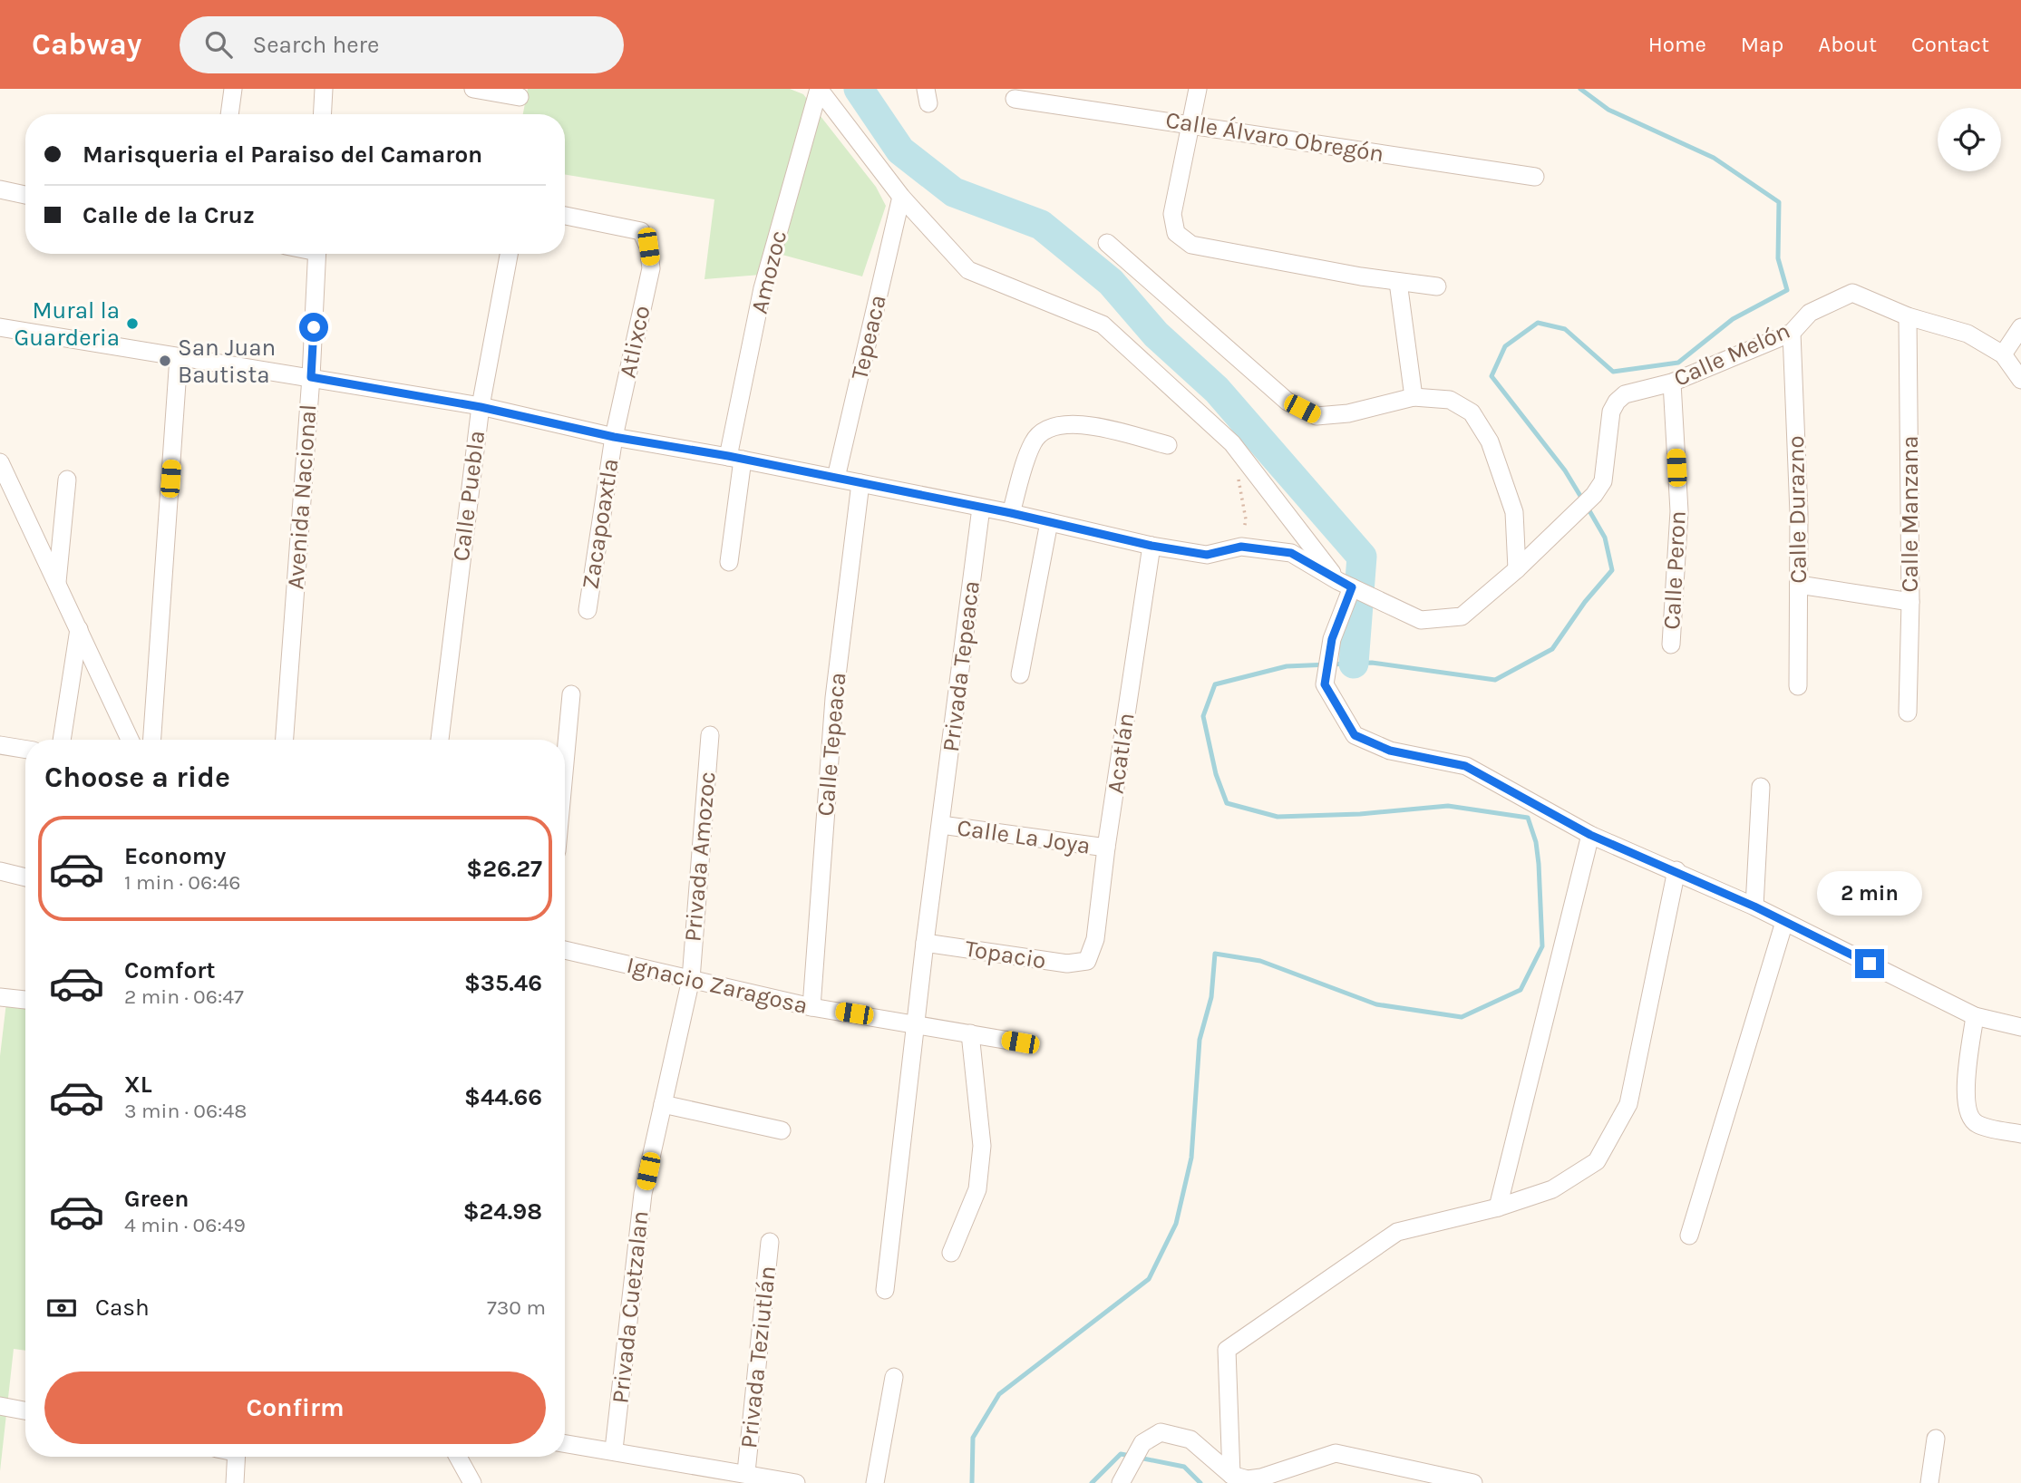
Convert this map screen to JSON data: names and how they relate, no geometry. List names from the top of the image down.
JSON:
{
  "streets": {
    "street": [
      "Calle Álvaro Obregón",
      "Amozoc",
      "Tepeaca",
      "Atlixco",
      "Calle Melón",
      "Calle Puebla",
      "Avenida Nacional",
      "Calle Durazno",
      "Calle Manzana",
      "Zacapoaxtla",
      "Calle Peron",
      "Privada Tepeaca",
      "Calle Tepeaca",
      "Acatlán",
      "Calle La Joya",
      "Privada Amozoc",
      "Topacio",
      "Ignacio Zaragosa",
      "Privada Cuetzalan",
      "Privada Teziutlán"
    ]
  },
  "crossings": [
    ["Atlixco", "Zacapoaxtla"],
    ["Calle Melón", "Calle Durazno"],
    ["Calle Melón", "Calle Manzana"],
    ["Calle Melón", "Calle Peron"],
    ["Privada Tepeaca", "Calle La Joya"],
    ["Calle Tepeaca", "Ignacio Zaragosa"],
    ["Acatlán", "Calle La Joya"],
    ["Acatlán", "Topacio"],
    ["Privada Amozoc", "Ignacio Zaragosa"],
    ["Privada Amozoc", "Privada Cuetzalan"],
    ["Ignacio Zaragosa", "Privada Cuetzalan"]
  ],
  "places": ["Mural la Guarderia", "San Juan Bautista"],
  "page": {
    "header": "Cabway",
    "search": "Search here",
    "nav": [
      "Home",
      "Map",
      "About",
      "Contact"
    ],
    "banner": ["Marisqueria el Paraiso del Camaron", "Calle de la Cruz"],
    "heading": "Choose a ride",
    "list": [
      {
        "name": "Economy",
        "note": "1 min · 06:46",
        "value": "$26.27"
      },
      {
        "name": "Comfort",
        "note": "2 min · 06:47",
        "value": "$35.46"
      },
      {
        "name": "XL",
        "note": "3 min · 06:48",
        "value": "$44.66"
      },
      {
        "name": "Green",
        "note": "4 min · 06:49",
        "value": "$24.98"
      }
    ],
    "bubble": "2 min",
    "pay": ["Cash", "730 m"],
    "buttons": "Confirm"
  }
}
